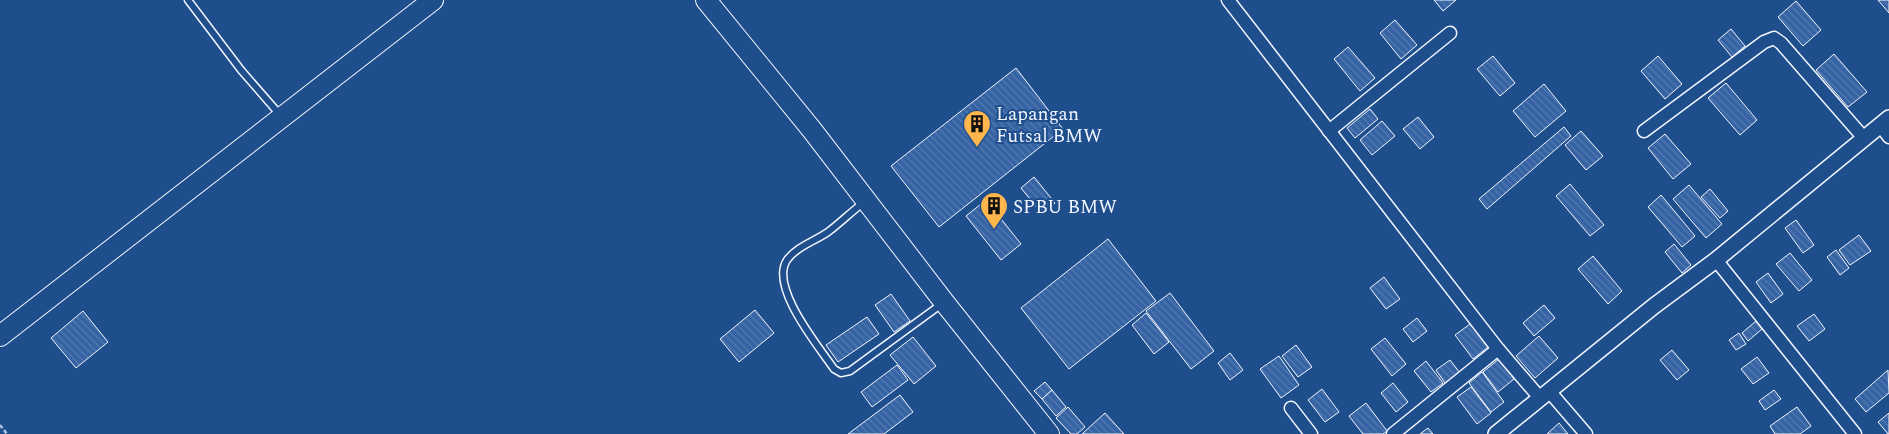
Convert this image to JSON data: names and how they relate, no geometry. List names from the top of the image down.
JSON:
{
  "places": {
    "building": ["Lapangan Futsal BMW", "SPBU BMW"]
  }
}
